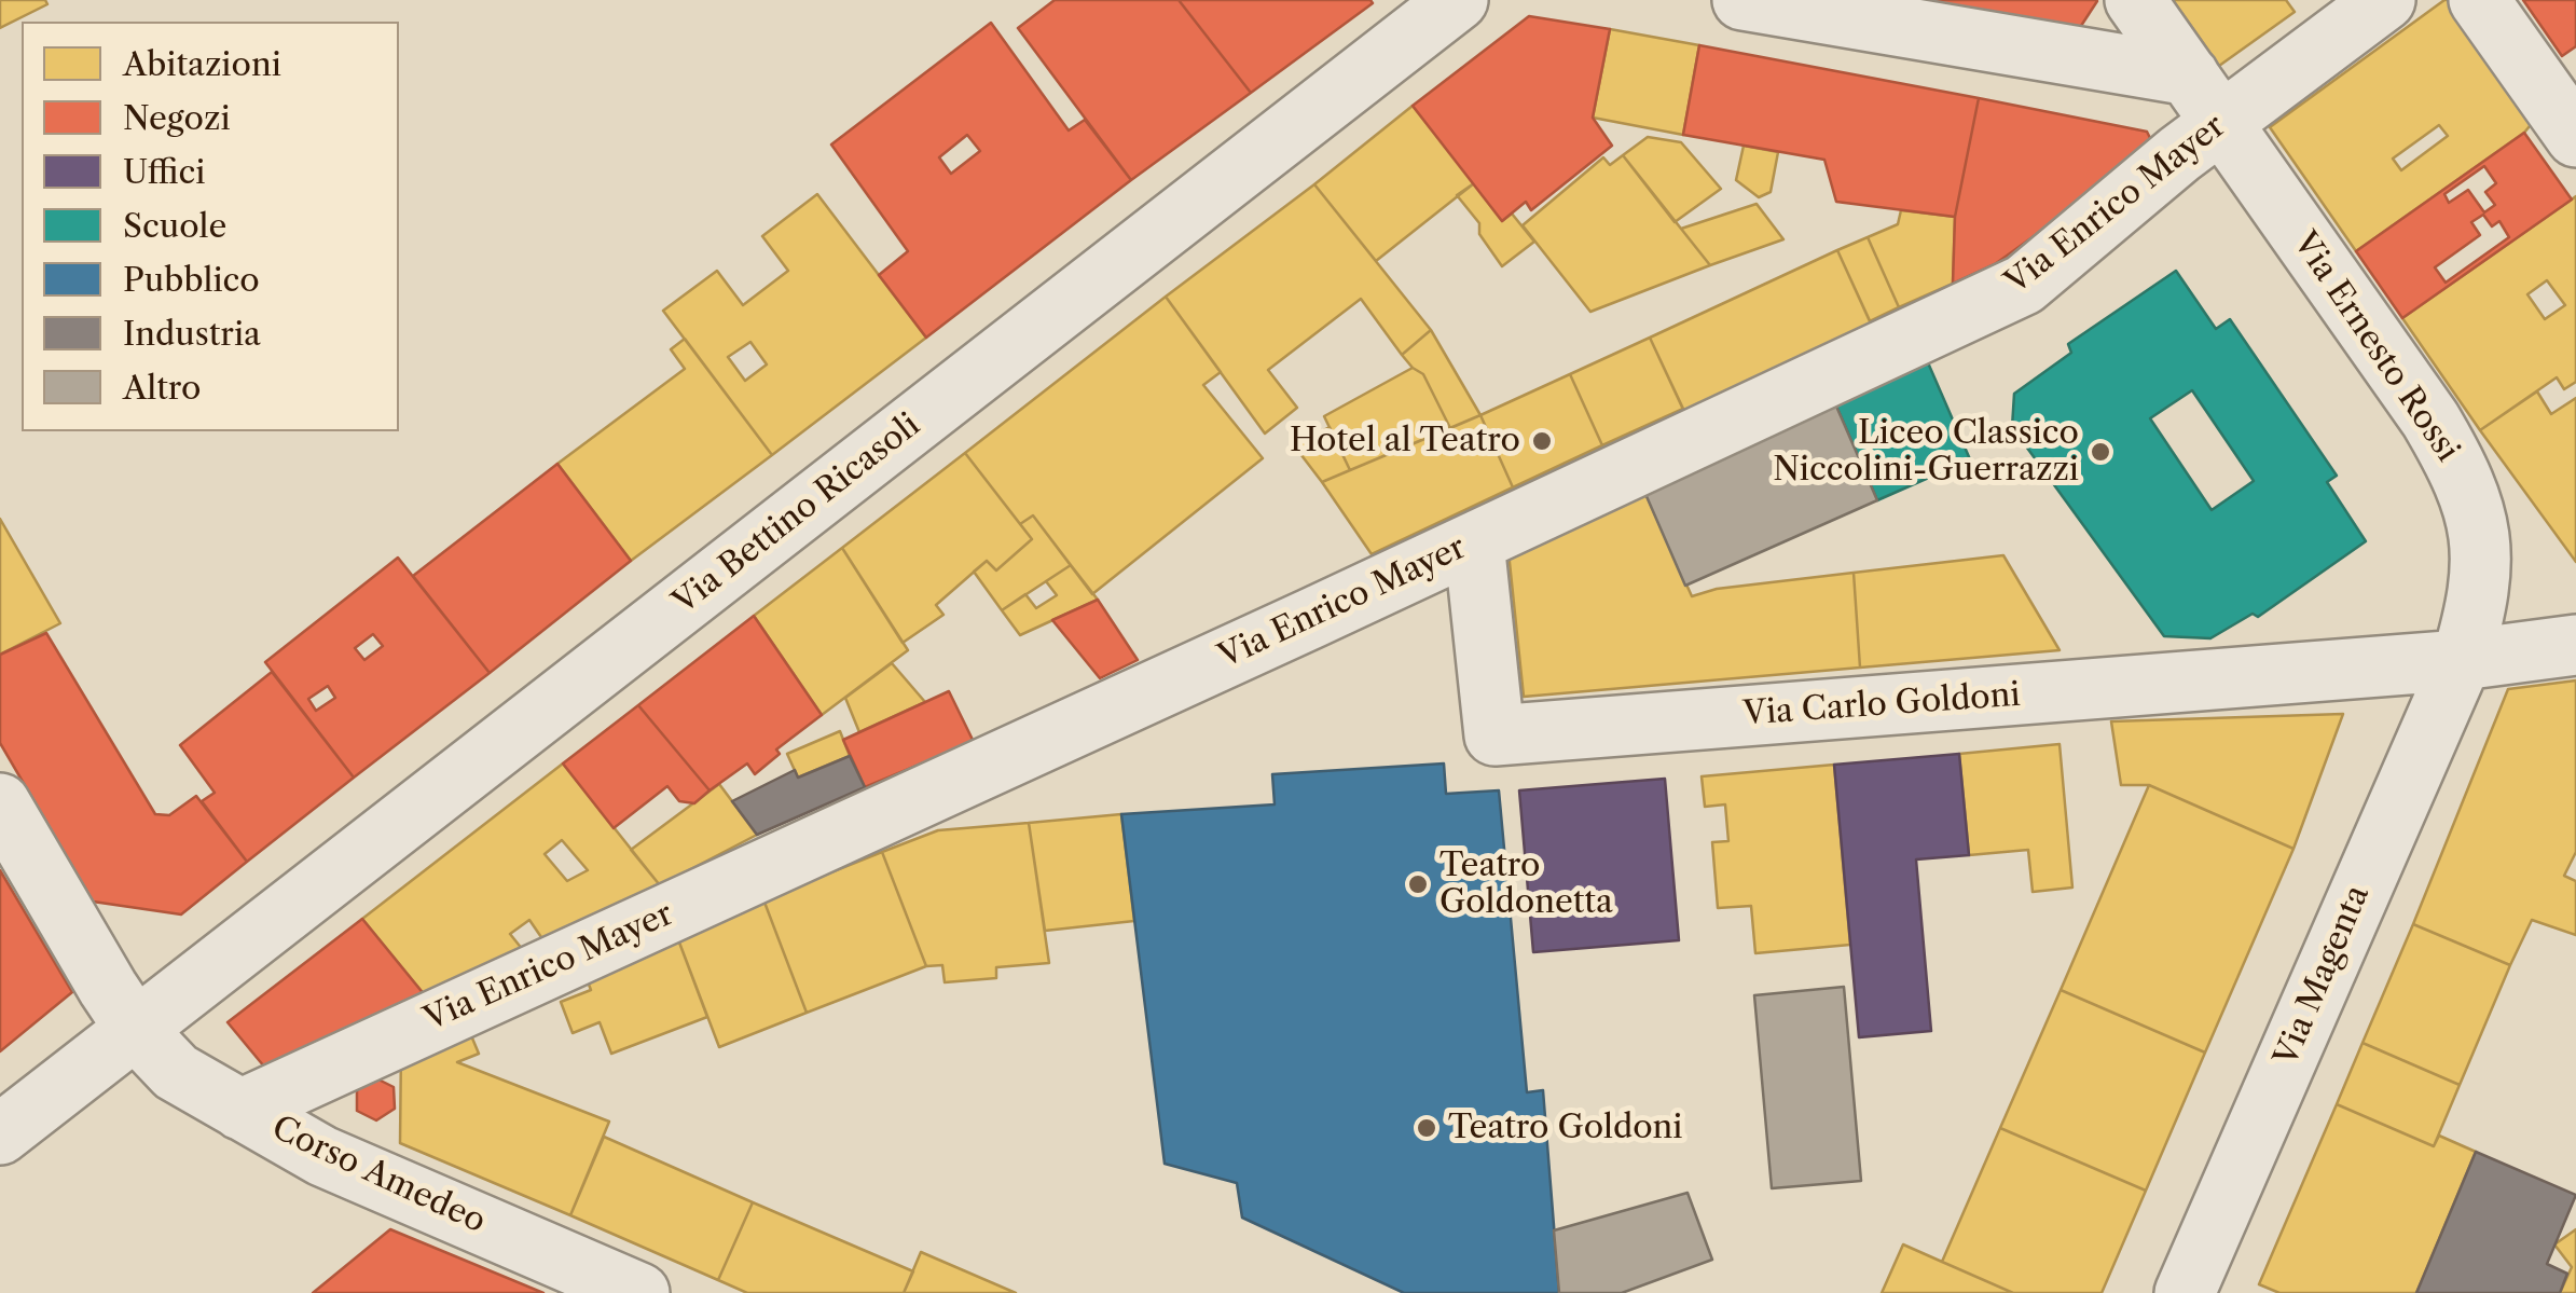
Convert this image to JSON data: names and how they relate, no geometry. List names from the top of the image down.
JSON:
{
  "streets": {
    "street": [
      "Via Enrico Mayer",
      "Via Ernesto Rossi",
      "Via Bettino Ricasoli",
      "Via Carlo Goldoni",
      "Via Magenta",
      "Corso Amedeo"
    ]
  },
  "crossings": [
    ["Via Enrico Mayer", "Via Ernesto Rossi"],
    ["Via Enrico Mayer", "Via Carlo Goldoni"],
    ["Via Enrico Mayer", "Corso Amedeo"],
    ["Via Ernesto Rossi", "Via Carlo Goldoni"],
    ["Via Ernesto Rossi", "Via Magenta"],
    ["Via Bettino Ricasoli", "Corso Amedeo"],
    ["Via Carlo Goldoni", "Via Magenta"]
  ],
  "places": [
    "Hotel al Teatro",
    "Liceo Classico Niccolini-Guerrazzi",
    "Teatro Goldonetta",
    "Teatro Goldoni"
  ],
  "legend": [
    "Abitazioni",
    "Negozi",
    "Uffici",
    "Scuole",
    "Pubblico",
    "Industria",
    "Altro"
  ]
}
